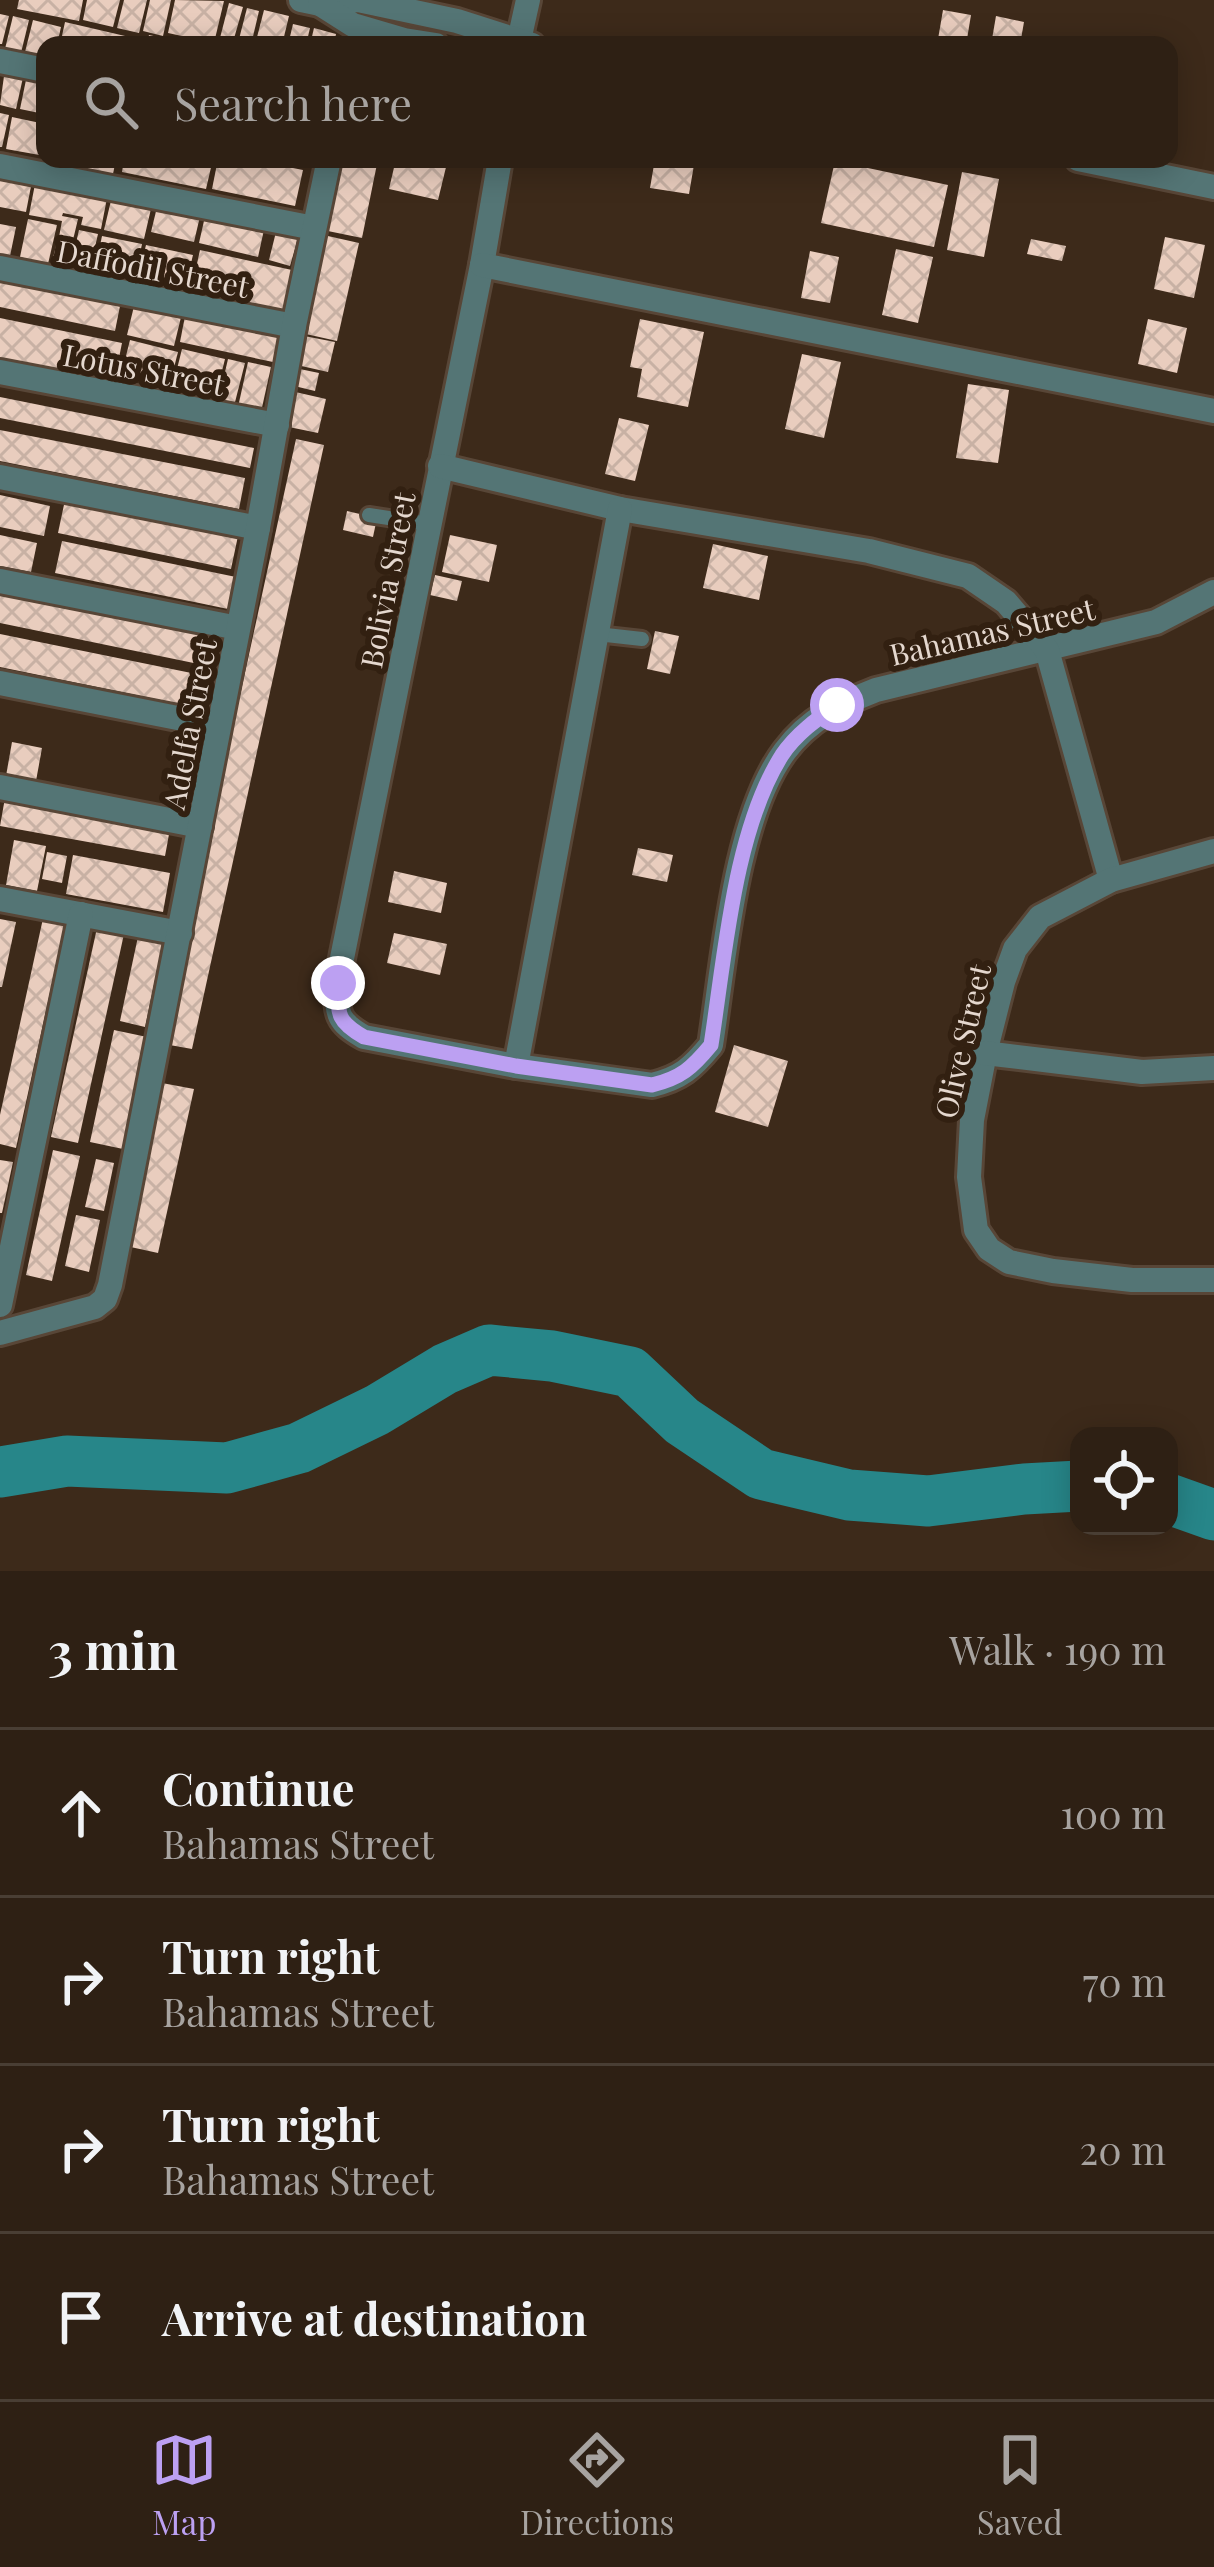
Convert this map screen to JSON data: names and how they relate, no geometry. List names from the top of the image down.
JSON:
{
  "streets": {
    "street": [
      "Daffodil Street",
      "Lotus Street",
      "Bolivia Street",
      "Bahamas Street",
      "Adelfa Street",
      "Olive Street"
    ]
  },
  "crossings": [
    ["Daffodil Street", "Adelfa Street"],
    ["Lotus Street", "Adelfa Street"],
    ["Bolivia Street", "Bahamas Street"]
  ],
  "page": {
    "search": "Search here",
    "heading": ["3 min", "Walk · 190 m"],
    "list": [
      ["Continue", "Bahamas Street", "100 m"],
      ["Turn right", "Bahamas Street", "70 m"],
      ["Turn right", "Bahamas Street", "20 m"],
      "Arrive at destination"
    ],
    "nav": ["Map", "Directions", "Saved"]
  }
}
